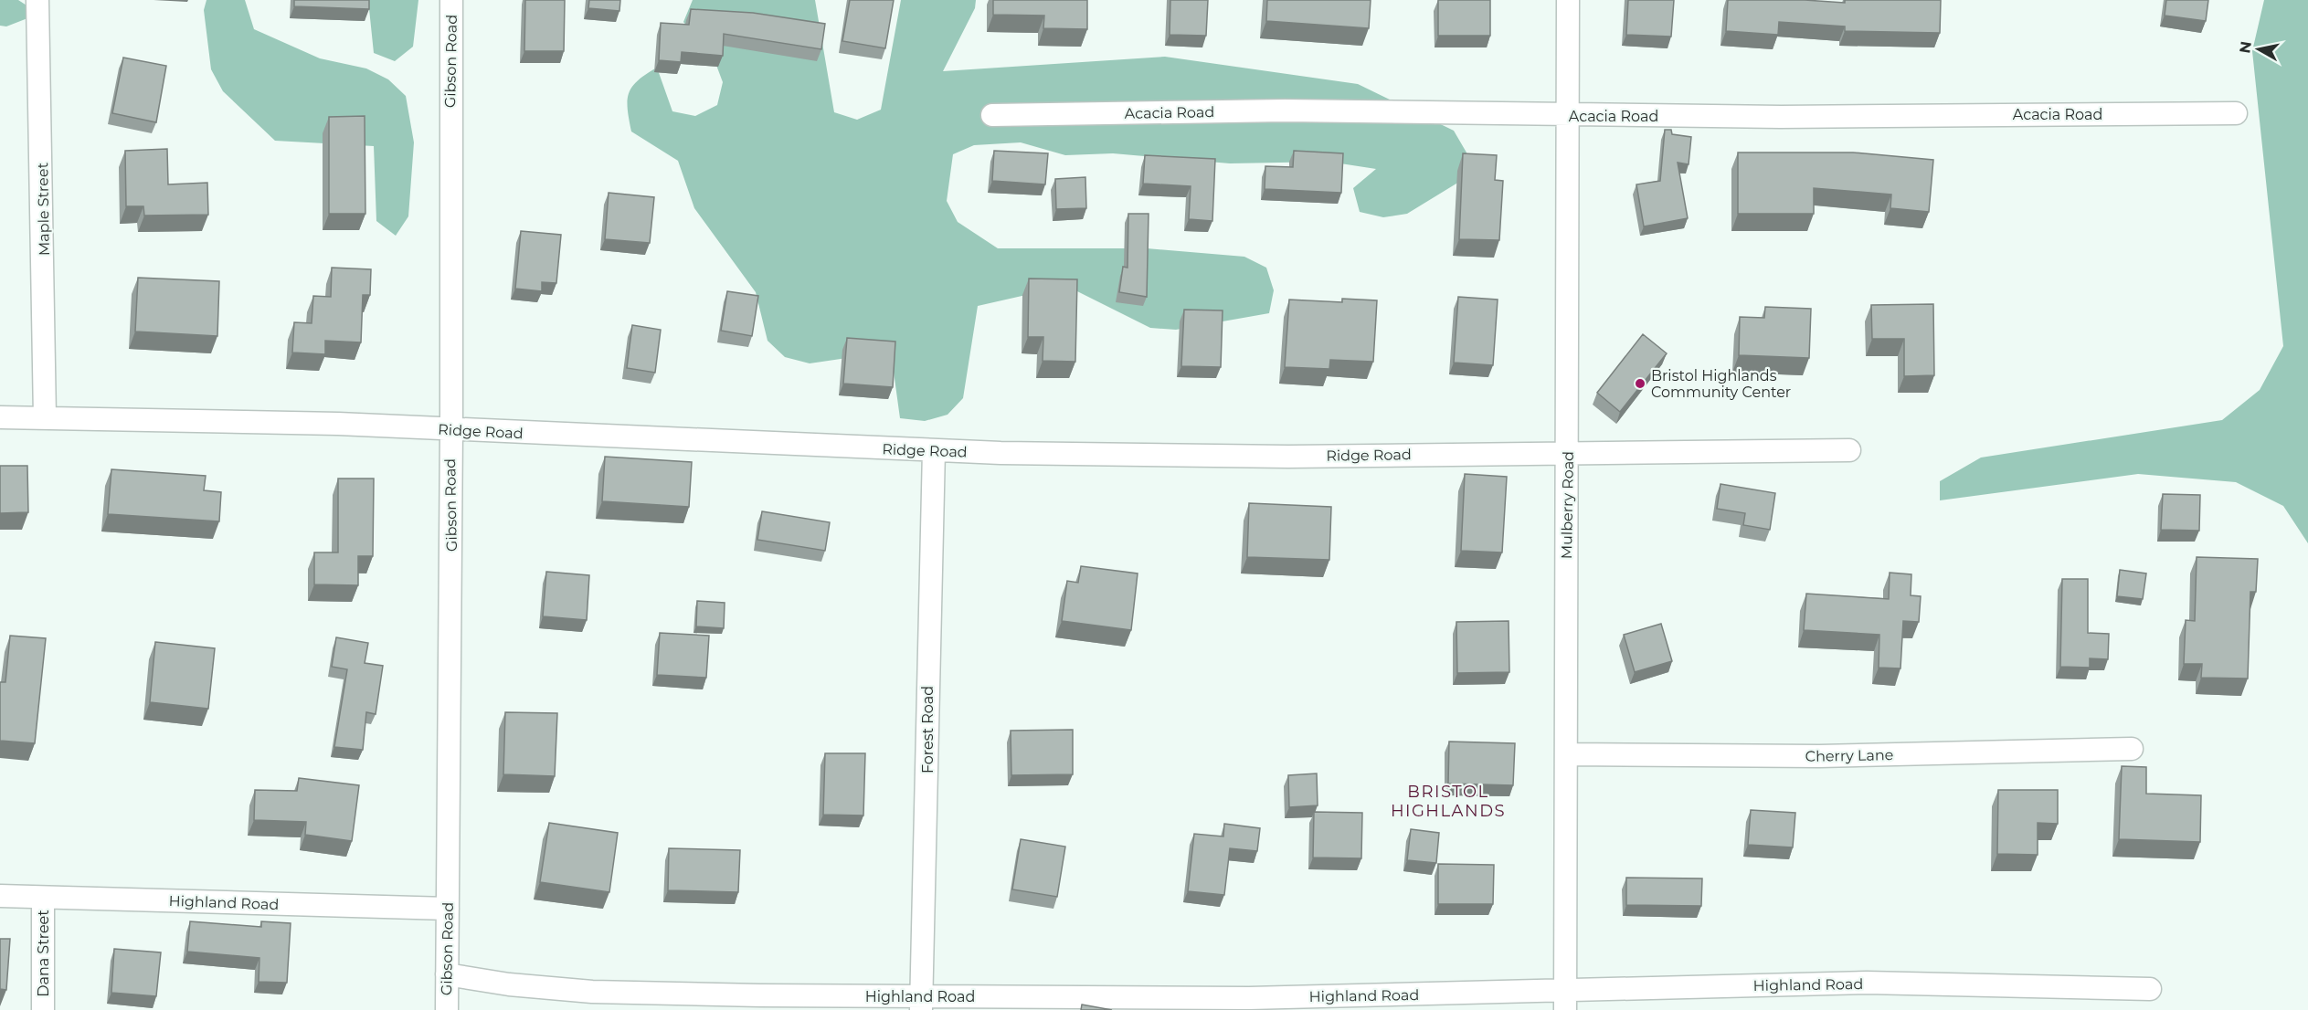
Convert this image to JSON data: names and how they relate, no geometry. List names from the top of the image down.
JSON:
{
  "streets": {
    "street": [
      "Gibson Road",
      "Acacia Road",
      "Maple Street",
      "Ridge Road",
      "Mulberry Road",
      "Forest Road",
      "Cherry Lane",
      "Highland Road",
      "Dana Street"
    ]
  },
  "crossings": [
    ["Gibson Road", "Ridge Road"],
    ["Gibson Road", "Highland Road"],
    ["Acacia Road", "Mulberry Road"],
    ["Maple Street", "Ridge Road"],
    ["Ridge Road", "Mulberry Road"],
    ["Ridge Road", "Forest Road"],
    ["Mulberry Road", "Cherry Lane"],
    ["Mulberry Road", "Highland Road"],
    ["Forest Road", "Highland Road"],
    ["Highland Road", "Dana Street"]
  ],
  "districts": ["BRISTOL HIGHLANDS"],
  "places": ["Bristol Highlands Community Center"],
  "north": "left"
}
